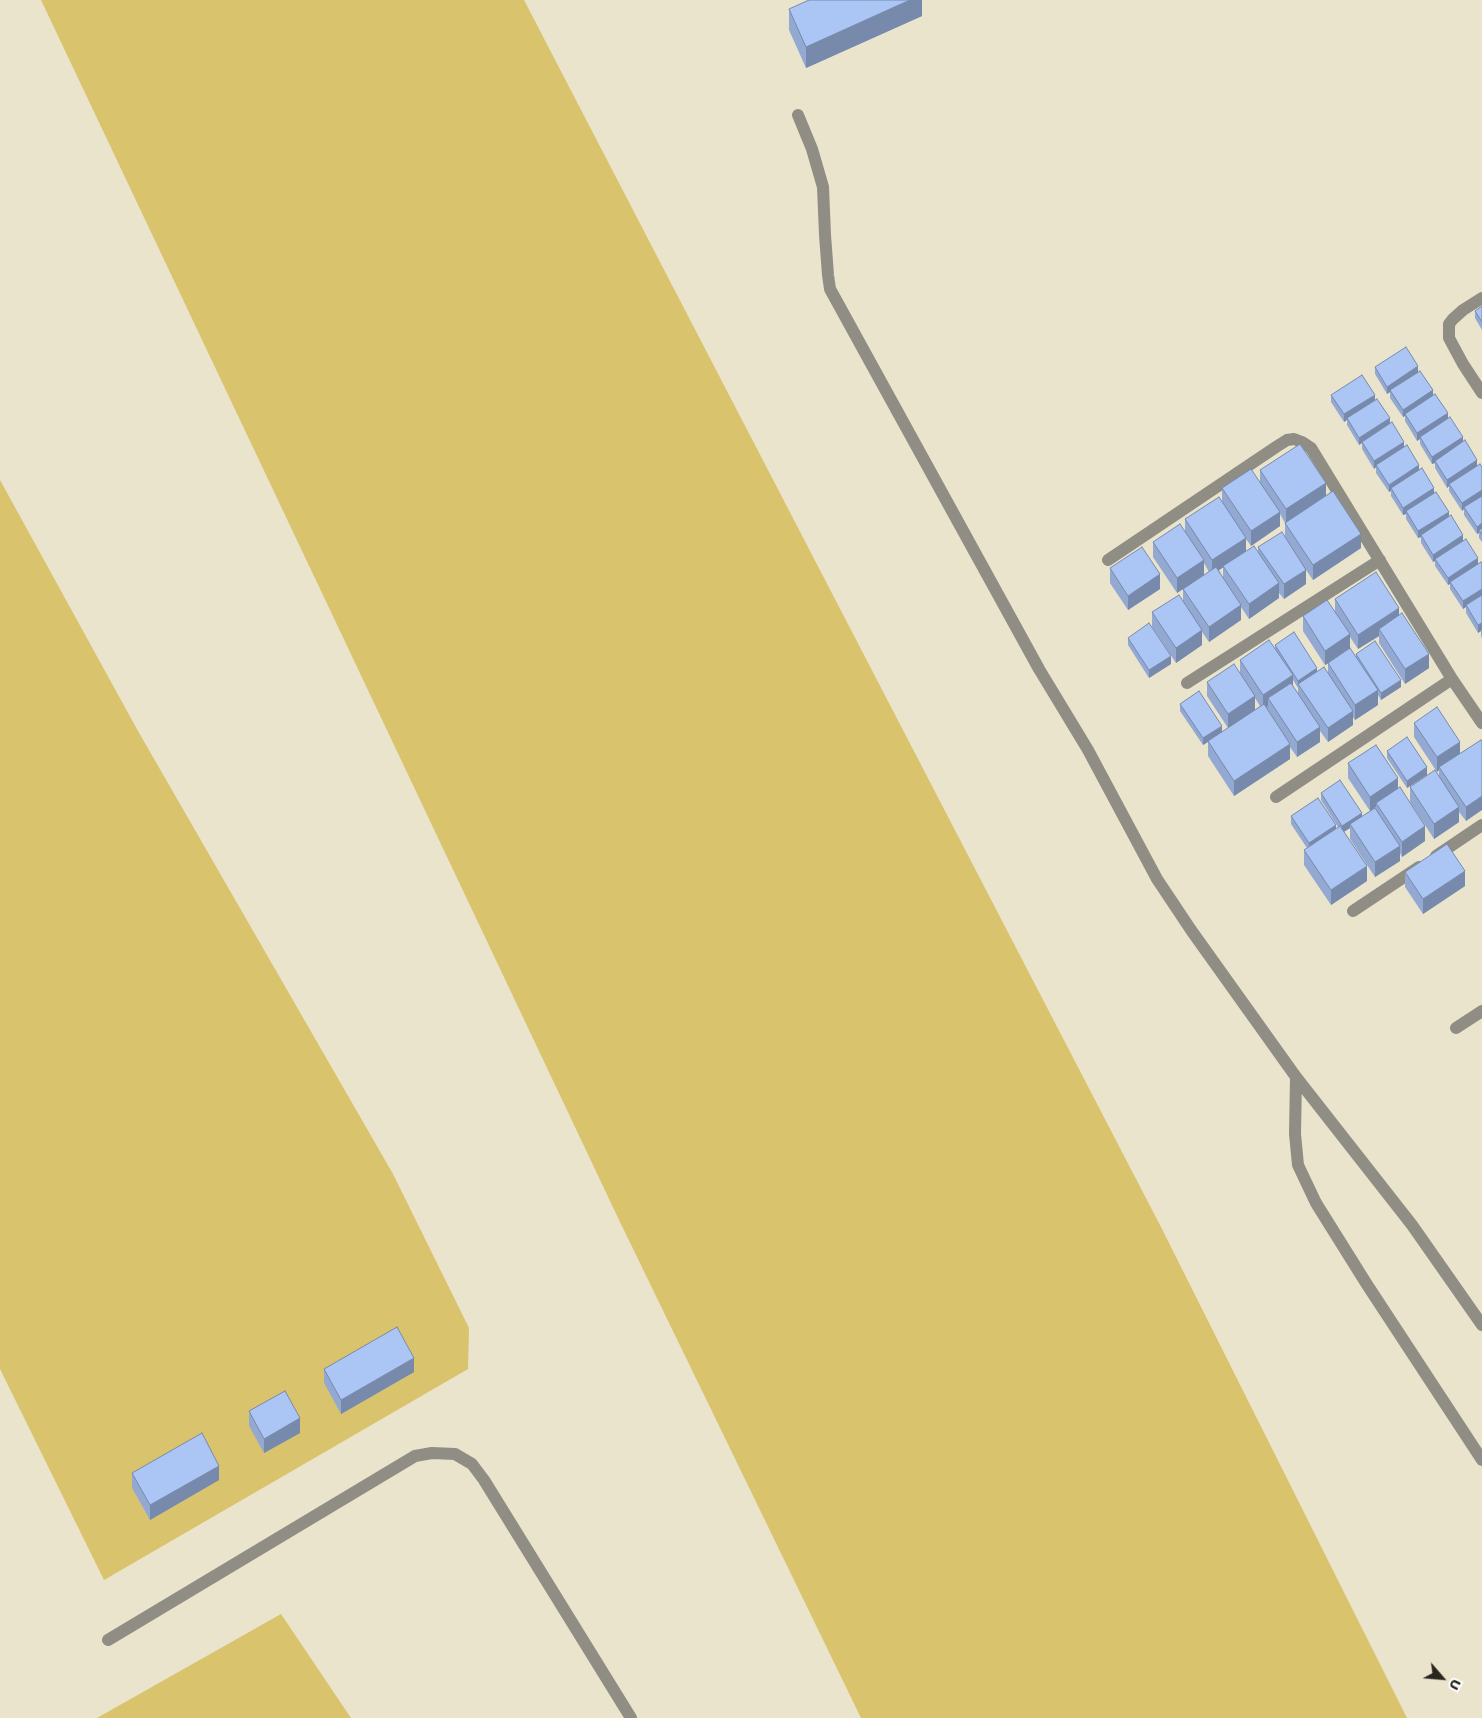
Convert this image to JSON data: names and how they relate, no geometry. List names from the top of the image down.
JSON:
{
  "north": "bottom right"
}
